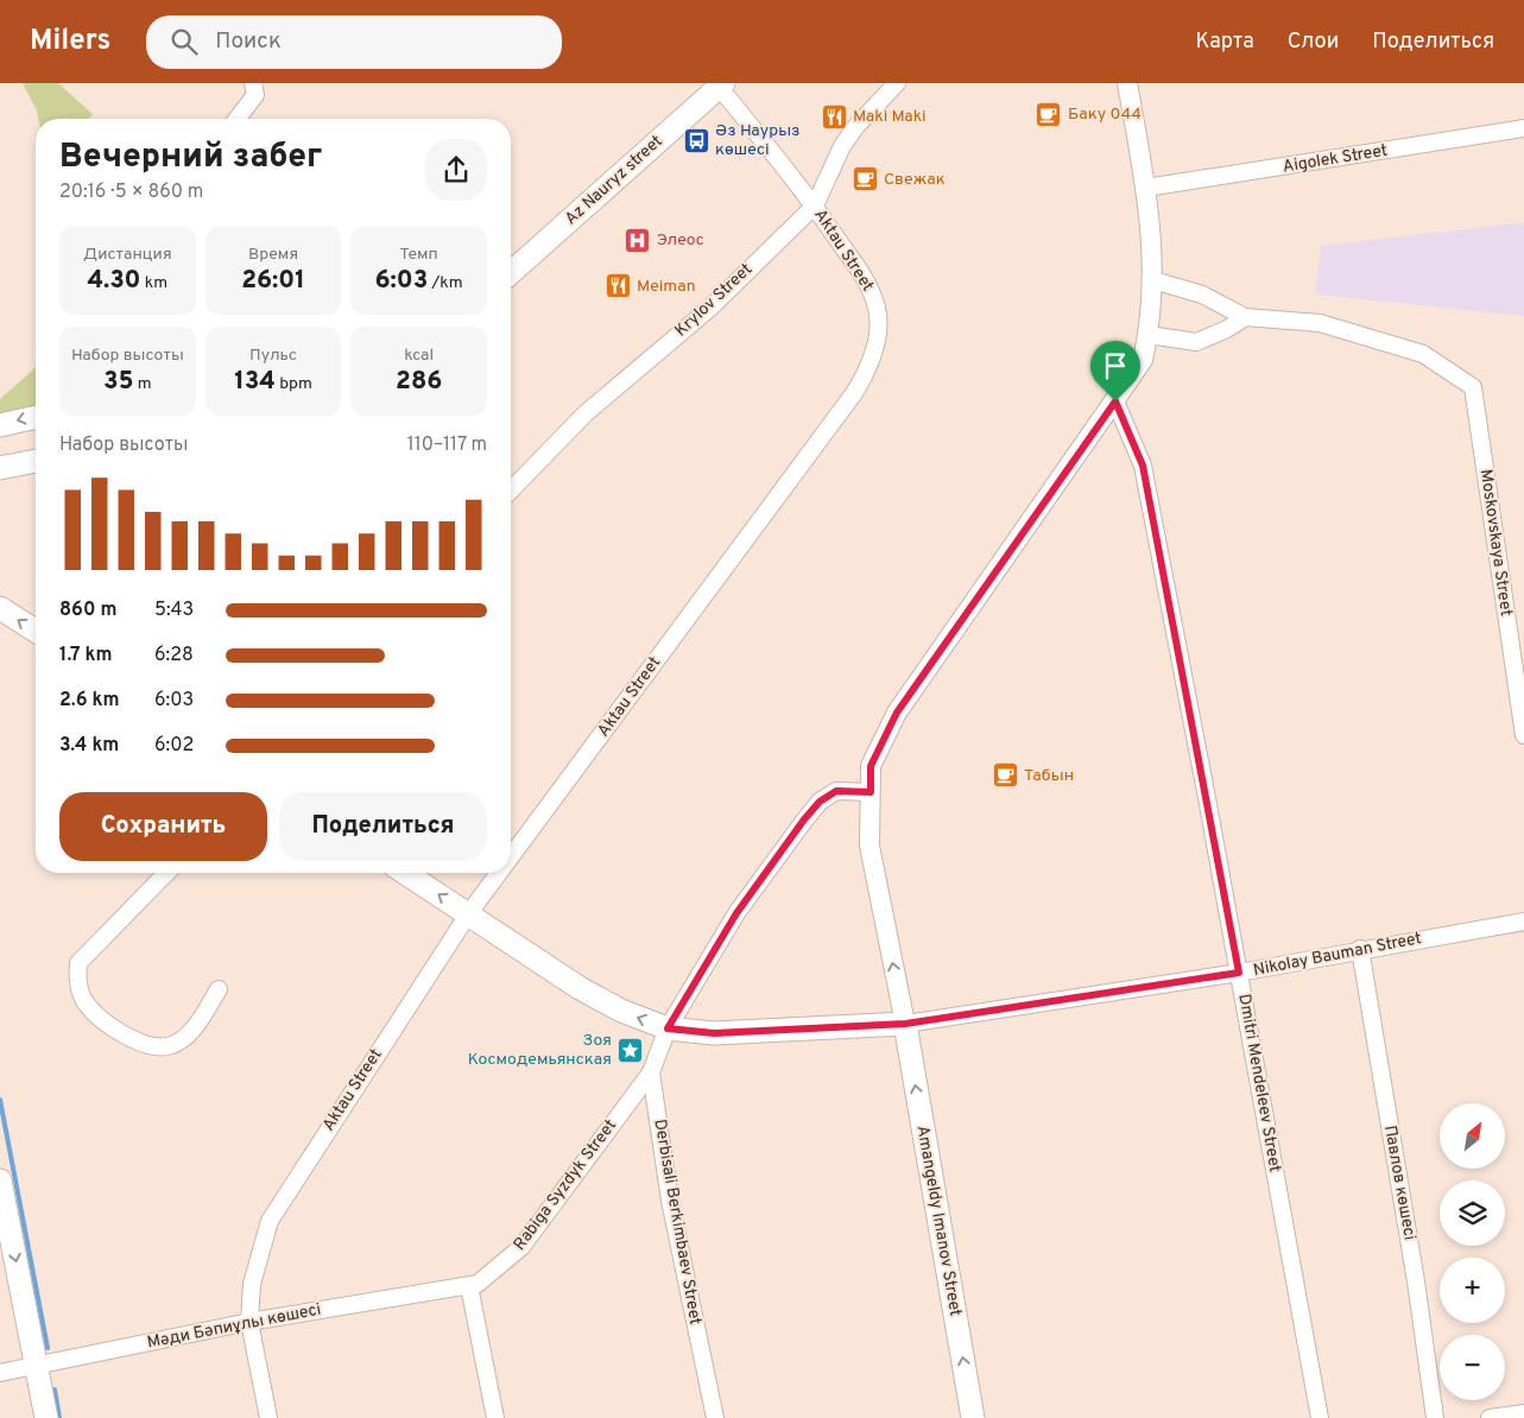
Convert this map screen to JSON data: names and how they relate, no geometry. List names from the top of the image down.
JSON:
{
  "streets": {
    "main road": ["Az Nauryz street", "Amangeldy Imanov Street"],
    "street": [
      "Aigolek Street",
      "Aktau Street",
      "Krylov Street",
      "Moskovskaya Street",
      "Nikolay Bauman Street",
      "Dmitri Mendeleev Street",
      "Павлов көшесі",
      "Rabiga Syzdyk Street",
      "Derbisali Berkimbaev Street",
      "Мәди Бәпиұлы көшесі"
    ]
  },
  "crossings": [
    ["Az Nauryz street", "Aktau Street"],
    ["Aktau Street", "Krylov Street"],
    ["Aktau Street", "Мәди Бәпиұлы көшесі"],
    ["Nikolay Bauman Street", "Dmitri Mendeleev Street"],
    ["Nikolay Bauman Street", "Павлов көшесі"],
    ["Nikolay Bauman Street", "Amangeldy Imanov Street"],
    ["Rabiga Syzdyk Street", "Derbisali Berkimbaev Street"],
    ["Rabiga Syzdyk Street", "Мәди Бәпиұлы көшесі"]
  ],
  "one_way": ["Amangeldy Imanov Street"],
  "places": {
    "cafe": ["Баку 044", "Свежак", "Табын"],
    "restaurant": ["Maki Maki", "Meiman"],
    "bus stop": ["Әз Наурыз көшесі"],
    "hospital": ["Элеос"],
    "place": ["Зоя Космодемьянская"]
  },
  "north": "top right",
  "page": {
    "header": "Milers",
    "search": "Поиск",
    "nav": ["Карта", "Слои", "Поделиться"],
    "heading": ["Вечерний забег", "20:16 · 5 × 860 m"],
    "stats": [
      ["Дистанция", "4.30 km"],
      ["Время", "26:01"],
      ["Темп", "6:03 /km"],
      ["Набор высоты", "35 m"],
      ["Пульс", "134 bpm"],
      ["kcal", "286"]
    ],
    "chart": ["Набор высоты", "110–117 m"],
    "list": [
      {
        "name": "860 m",
        "note": "5:43"
      },
      {
        "name": "1.7 km",
        "note": "6:28"
      },
      {
        "name": "2.6 km",
        "note": "6:03"
      },
      {
        "name": "3.4 km",
        "note": "6:02"
      }
    ],
    "buttons": ["Сохранить", "Поделиться"],
    "map_buttons": ["+", "−"]
  }
}
